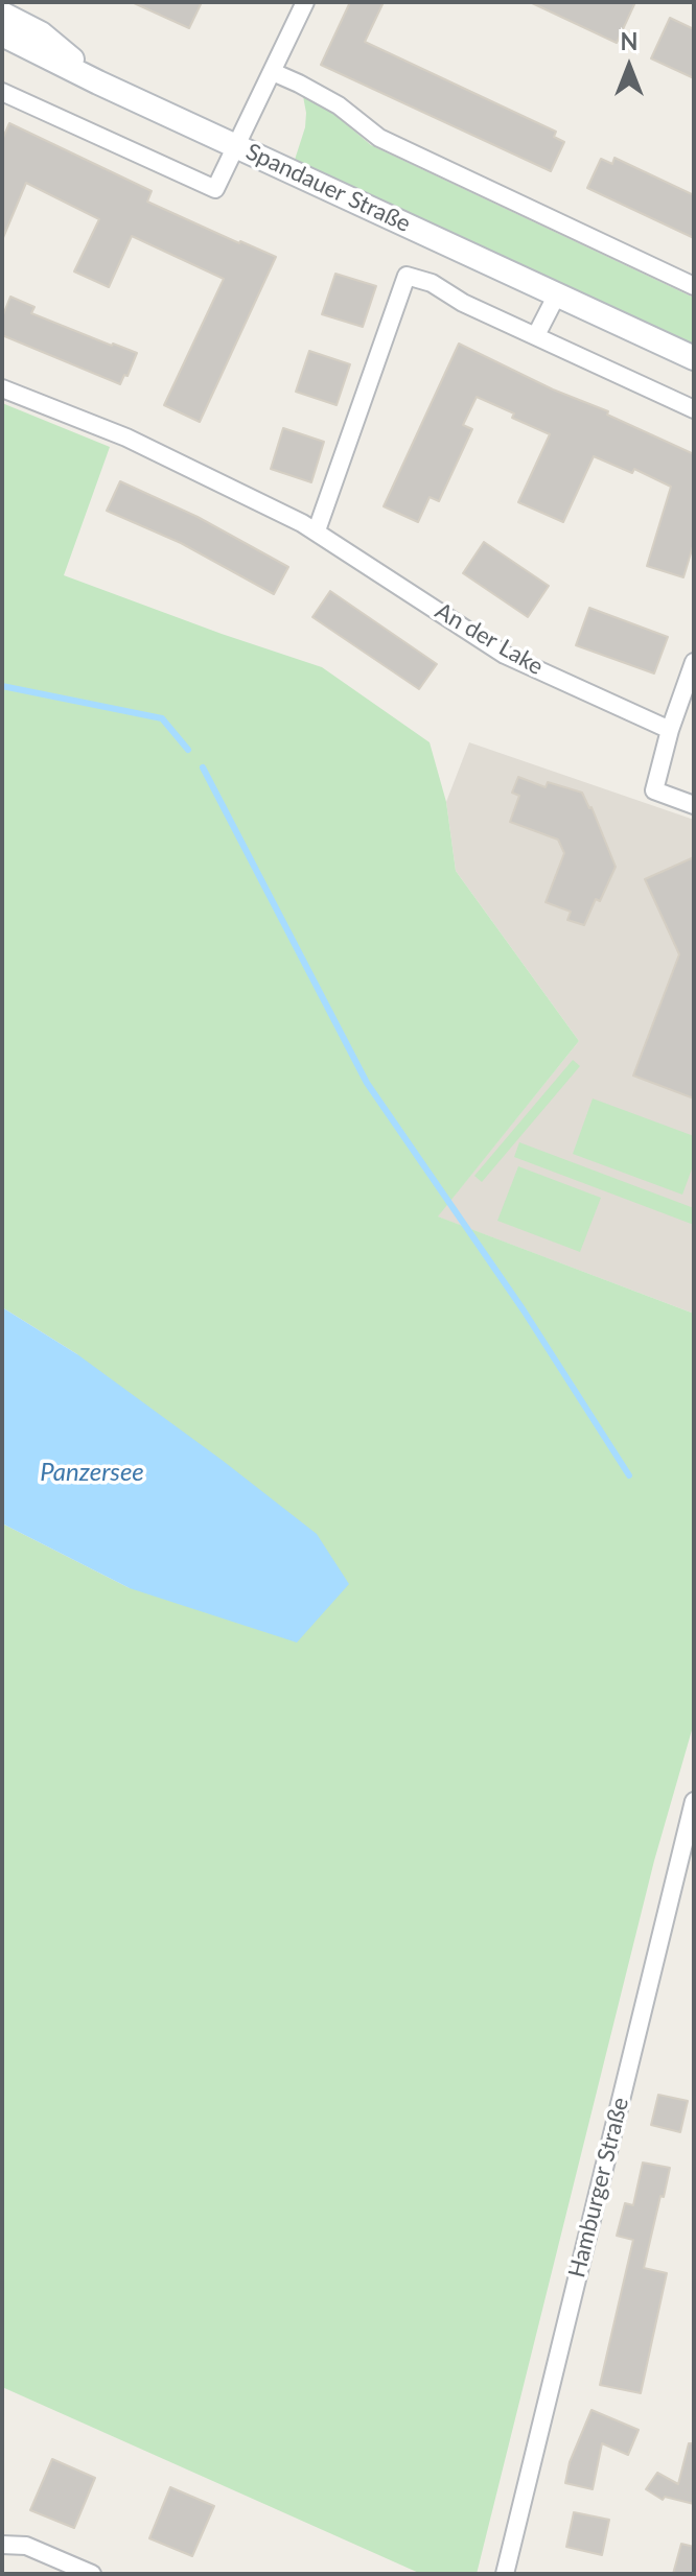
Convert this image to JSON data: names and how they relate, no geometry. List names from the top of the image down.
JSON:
{
  "streets": {
    "main road": ["Spandauer Straße"],
    "street": ["An der Lake", "Hamburger Straße"]
  },
  "water": ["Panzersee"],
  "north": "top"
}
